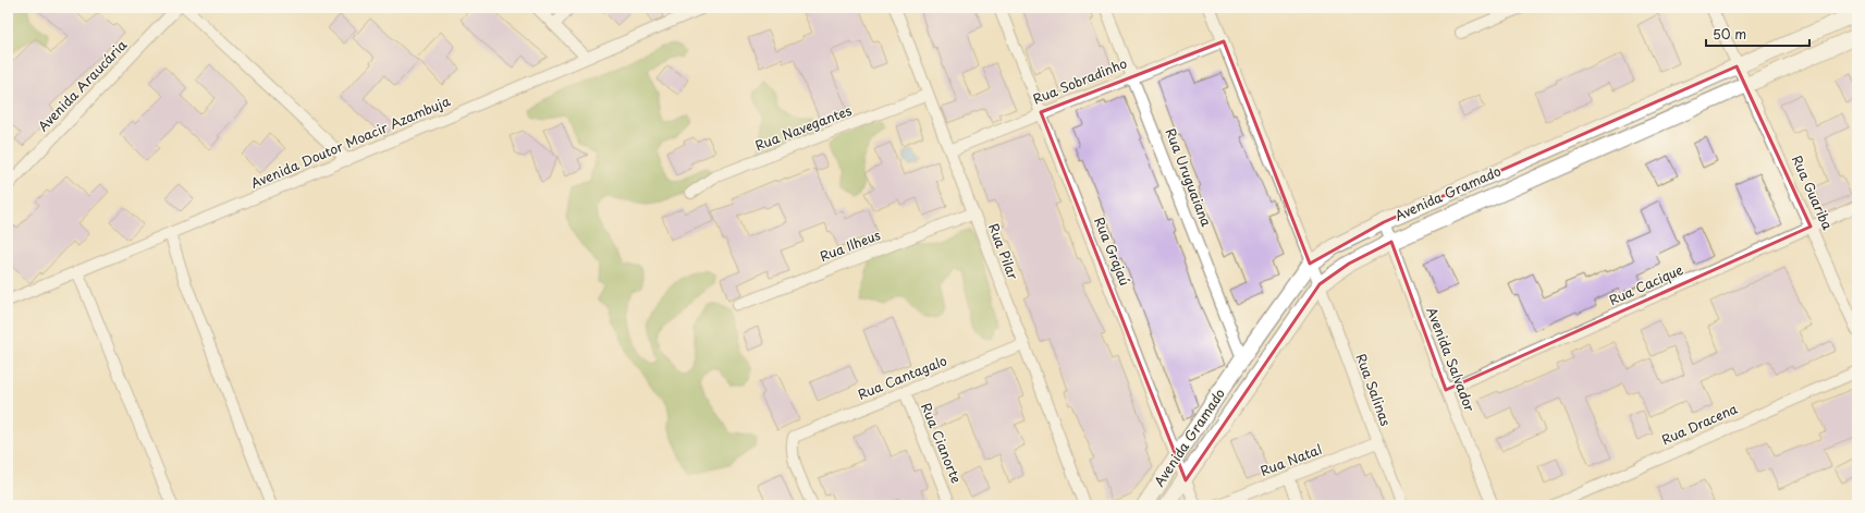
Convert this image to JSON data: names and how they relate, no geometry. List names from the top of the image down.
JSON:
{
  "streets": {
    "street": [
      "Rua Sobradinho",
      "Avenida Araucária",
      "Rua Navegantes",
      "Avenida Doutor Moacir Azambuja",
      "Rua Uruguaiana",
      "Rua Guariba",
      "Avenida Gramado",
      "Rua Ilheus",
      "Rua Pilar",
      "Rua Grajaú",
      "Rua Cacique",
      "Avenida Salvador",
      "Rua Cantagalo",
      "Rua Salinas",
      "Rua Dracena",
      "Rua Cianorte",
      "Rua Natal"
    ]
  },
  "crossings": [
    ["Rua Sobradinho", "Rua Uruguaiana"],
    ["Rua Sobradinho", "Rua Pilar"],
    ["Rua Sobradinho", "Rua Grajaú"],
    ["Rua Navegantes", "Rua Pilar"],
    ["Rua Uruguaiana", "Avenida Gramado"],
    ["Rua Guariba", "Avenida Gramado"],
    ["Rua Guariba", "Rua Cacique"],
    ["Avenida Gramado", "Rua Grajaú"],
    ["Avenida Gramado", "Avenida Salvador"],
    ["Avenida Gramado", "Rua Salinas"],
    ["Rua Ilheus", "Rua Pilar"],
    ["Rua Pilar", "Rua Cantagalo"],
    ["Rua Cacique", "Avenida Salvador"],
    ["Rua Cantagalo", "Rua Cianorte"],
    ["Rua Salinas", "Rua Natal"]
  ],
  "scale_bar": "50 m"
}
